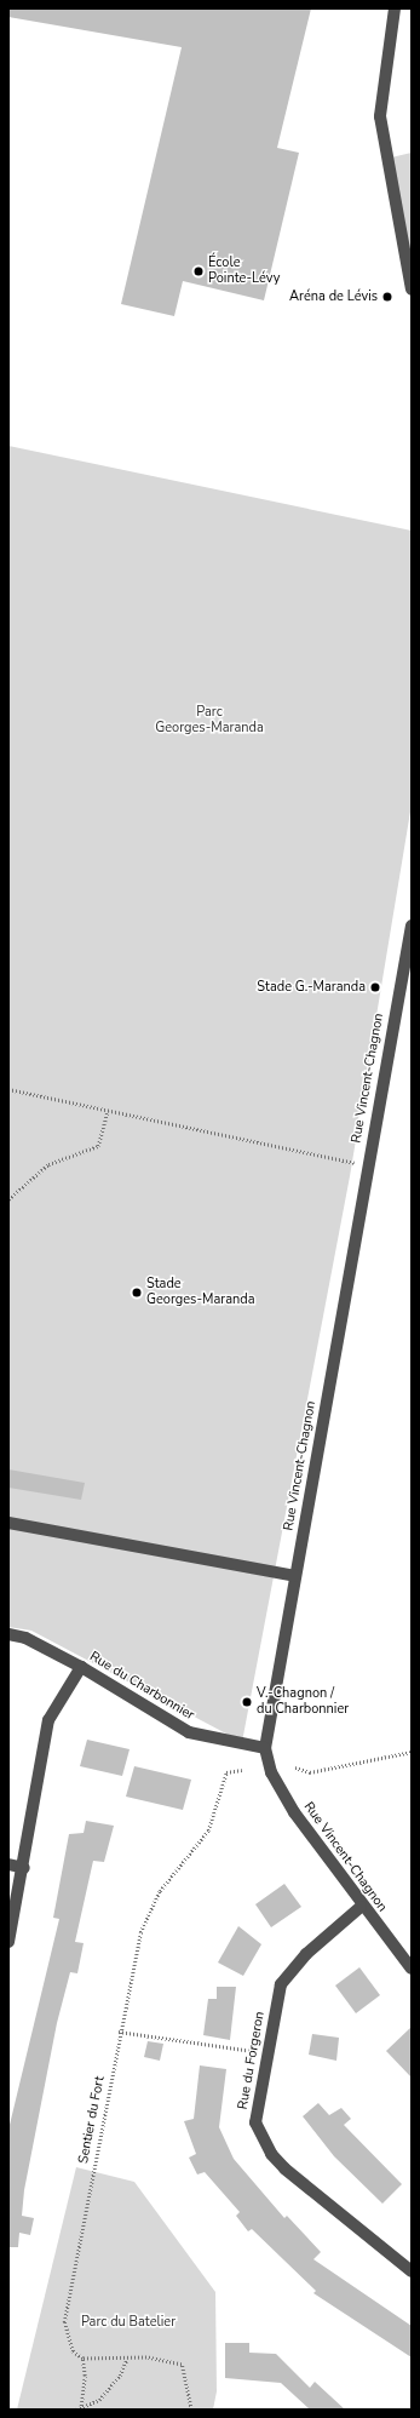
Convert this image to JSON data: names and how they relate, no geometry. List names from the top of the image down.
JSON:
{
  "streets": {
    "street": ["Rue Vincent-Chagnon", "Rue du Charbonnier", "Rue du Forgeron"],
    "path": ["Sentier du Fort"]
  },
  "crossings": [
    ["Rue Vincent-Chagnon", "Rue du Charbonnier"],
    ["Rue Vincent-Chagnon", "Rue du Forgeron"]
  ],
  "parks": ["Parc Georges-Maranda", "Parc du Batelier"],
  "places": [
    "École Pointe-Lévy",
    "Aréna de Lévis",
    "Stade G.-Maranda",
    "Stade Georges-Maranda",
    "V.-Chagnon / du Charbonnier"
  ]
}
